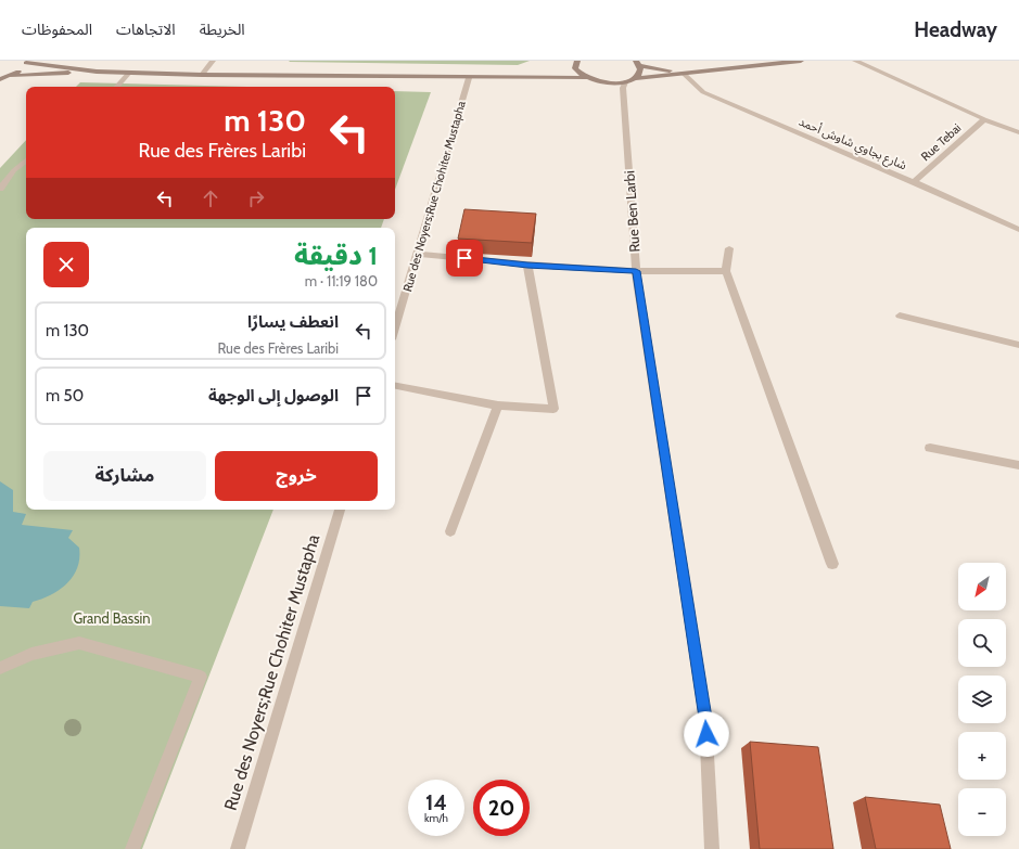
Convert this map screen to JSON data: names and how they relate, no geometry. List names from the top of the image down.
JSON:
{
  "streets": {
    "street": [
      "Rue Tebai",
      "شارع بجاوي شاوش أحمد",
      "Rue des Noyers;Rue Chohiter Mustapha",
      "Rue Ben Larbi"
    ]
  },
  "crossings": [
    ["Rue Tebai", "شارع بجاوي شاوش أحمد"]
  ],
  "parks": ["Grand Bassin"],
  "north": "bottom left",
  "page": {
    "header": "Headway",
    "nav": ["الخريطة", "الاتجاهات", "المحفوظات"],
    "turn": ["130 m", "Rue des Frères Laribi"],
    "heading": ["1 دقيقة", "180 m · 11:19"],
    "list": [
      {
        "name": "انعطف يسارًا",
        "note": "Rue des Frères Laribi",
        "value": "130 m"
      },
      {
        "name": "الوصول إلى الوجهة",
        "value": "50 m"
      }
    ],
    "buttons": ["خروج", "مشاركة"],
    "map_buttons": ["+", "−"],
    "speed": "14 km/h",
    "limit": "20"
  }
}
